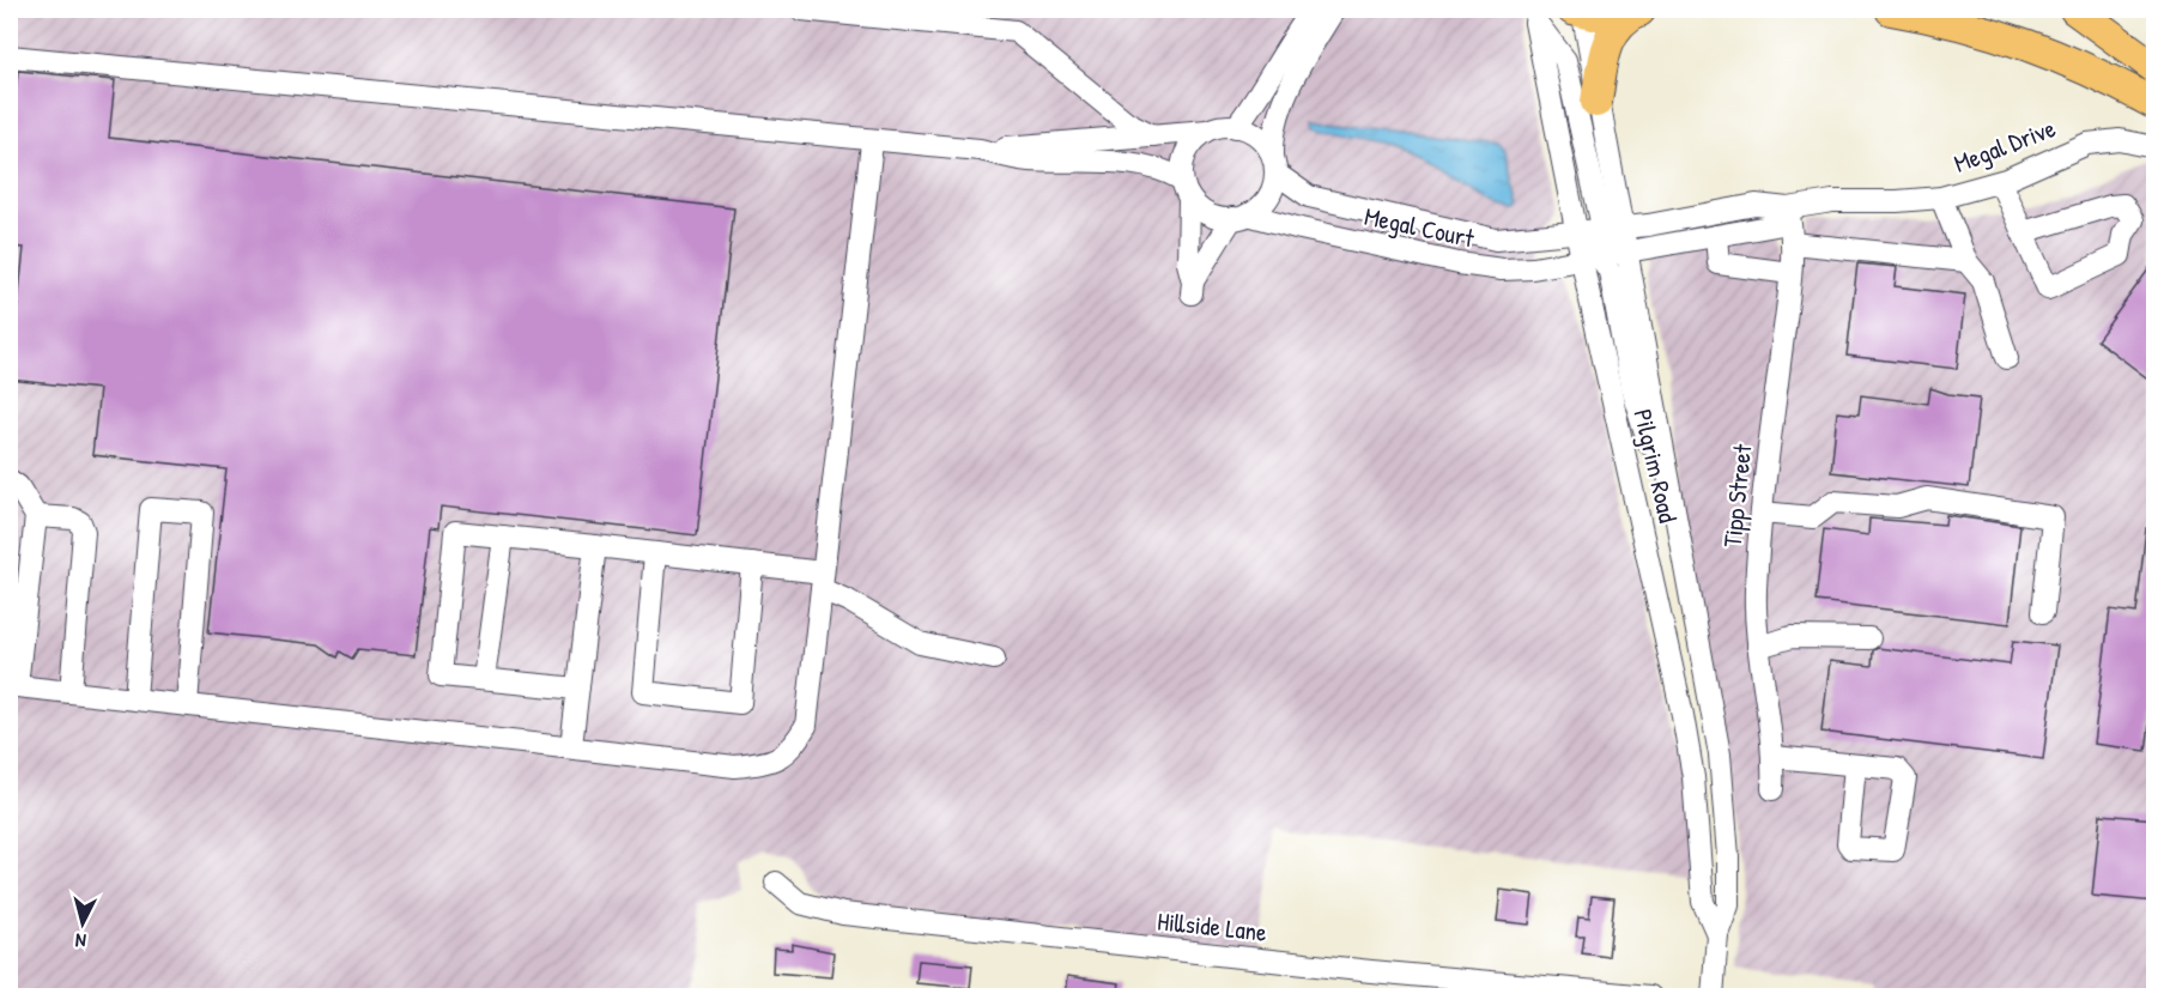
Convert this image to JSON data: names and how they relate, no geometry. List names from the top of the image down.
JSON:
{
  "streets": {
    "street": [
      "Megal Drive",
      "Megal Court",
      "Pilgrim Road",
      "Tipp Street",
      "Hillside Lane"
    ]
  },
  "crossings": [
    ["Megal Drive", "Megal Court"],
    ["Megal Drive", "Pilgrim Road"],
    ["Megal Drive", "Tipp Street"],
    ["Megal Court", "Pilgrim Road"]
  ],
  "north": "bottom"
}
